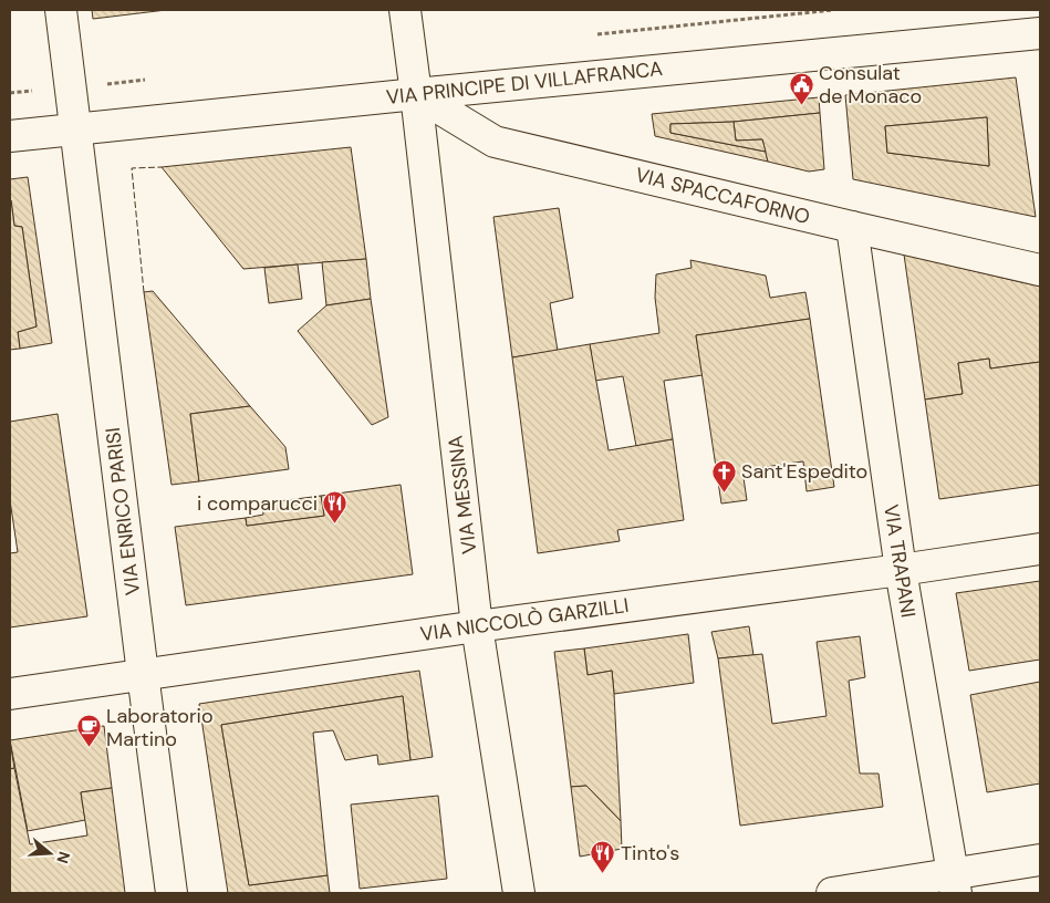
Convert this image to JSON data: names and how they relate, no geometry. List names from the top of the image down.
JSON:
{
  "streets": {
    "street": [
      "VIA PRINCIPE DI VILLAFRANCA",
      "VIA SPACCAFORNO",
      "VIA MESSINA",
      "VIA ENRICO PARISI",
      "VIA TRAPANI",
      "VIA NICCOLÒ GARZILLI"
    ]
  },
  "crossings": [
    ["VIA PRINCIPE DI VILLAFRANCA", "VIA SPACCAFORNO"],
    ["VIA PRINCIPE DI VILLAFRANCA", "VIA MESSINA"],
    ["VIA PRINCIPE DI VILLAFRANCA", "VIA ENRICO PARISI"],
    ["VIA SPACCAFORNO", "VIA MESSINA"],
    ["VIA SPACCAFORNO", "VIA TRAPANI"],
    ["VIA MESSINA", "VIA NICCOLÒ GARZILLI"],
    ["VIA ENRICO PARISI", "VIA NICCOLÒ GARZILLI"],
    ["VIA TRAPANI", "VIA NICCOLÒ GARZILLI"]
  ],
  "places": {
    "public building": ["Consulat de Monaco"],
    "church": ["Sant'Espedito"],
    "restaurant": ["i comparucci", "Tinto's"],
    "cafe": ["Laboratorio Martino"]
  },
  "north": "right"
}
